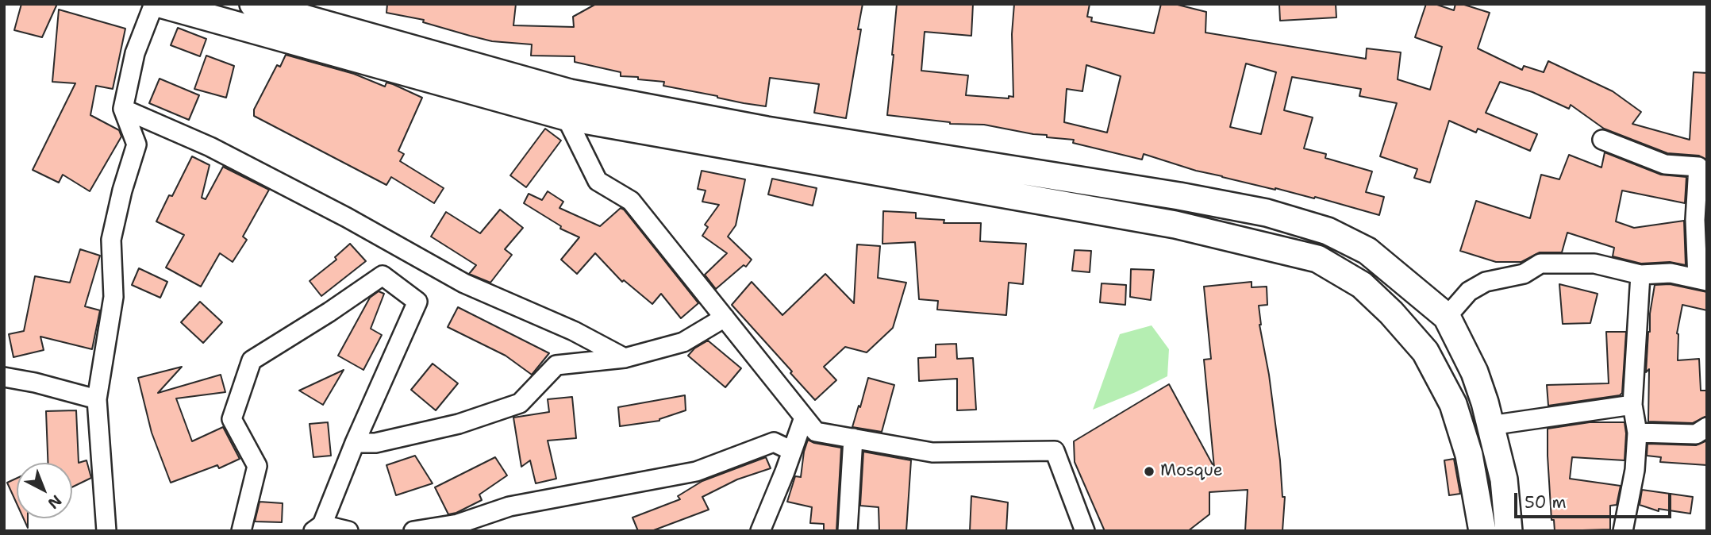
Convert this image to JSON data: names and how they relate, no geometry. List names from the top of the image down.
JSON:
{
  "places": ["Mosque"],
  "scale_bar": "50 m",
  "north": "bottom right"
}
